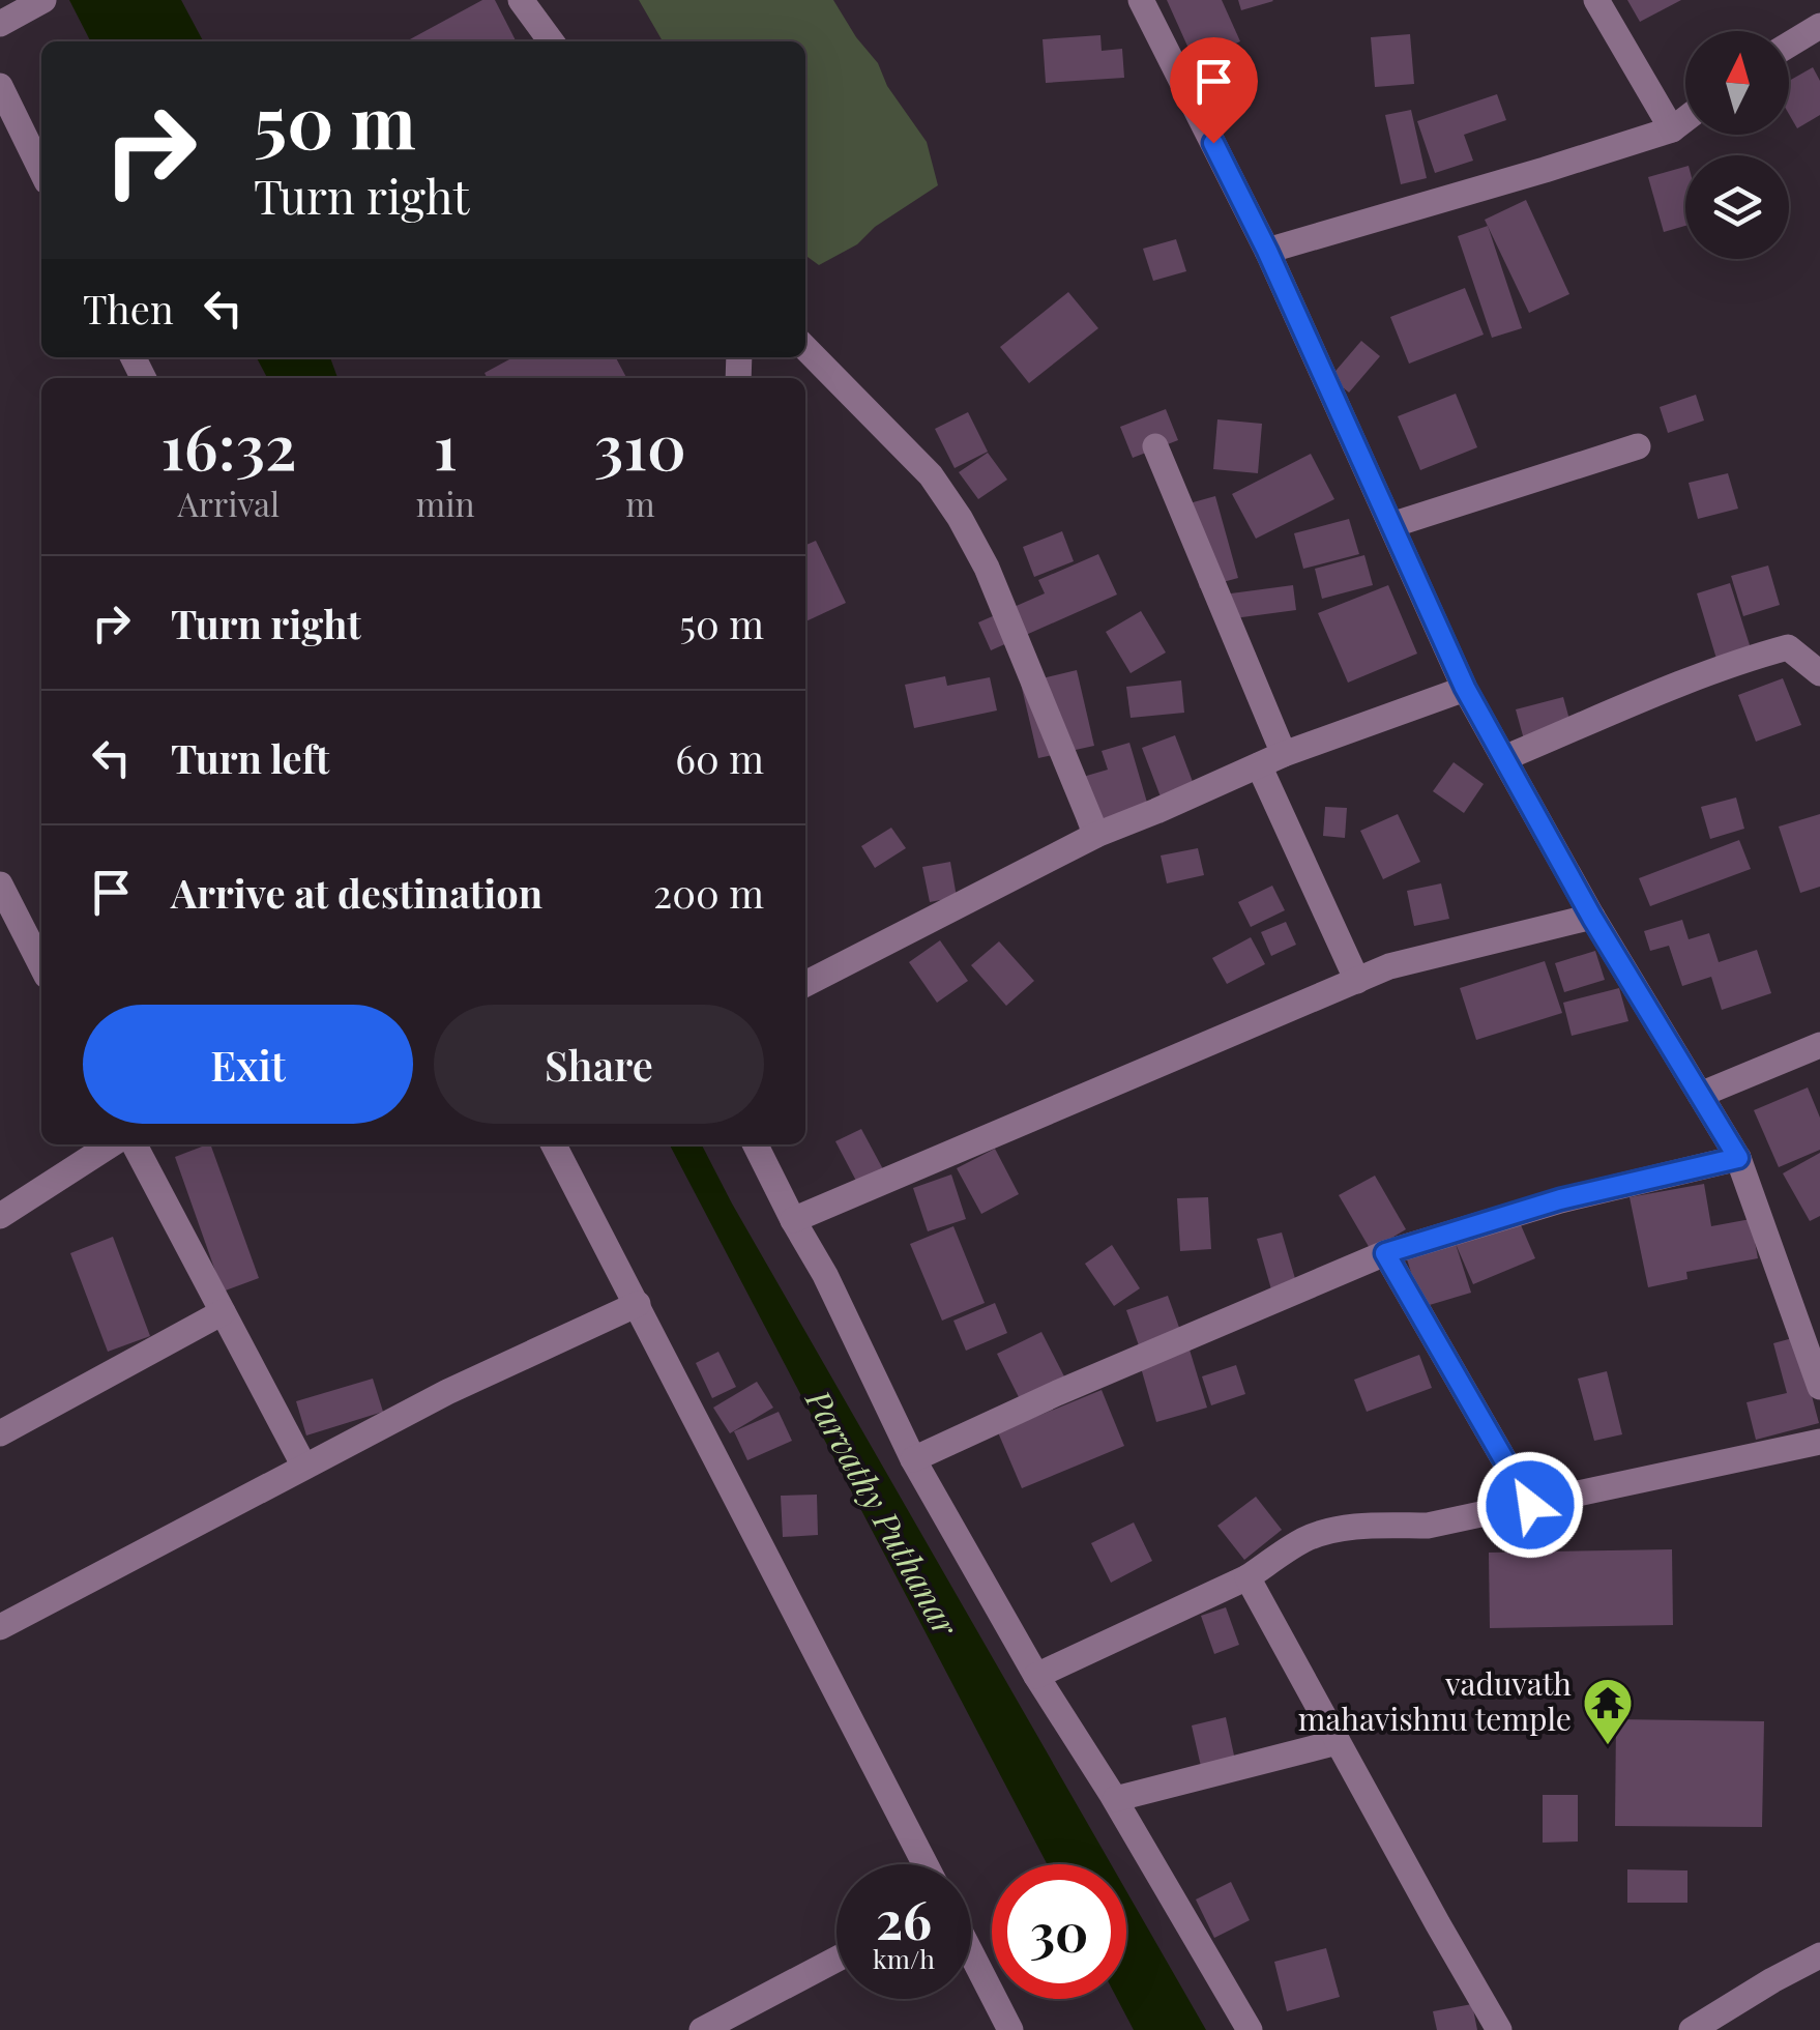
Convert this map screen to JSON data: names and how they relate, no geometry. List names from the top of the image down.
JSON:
{
  "water": ["Parvathy Puthanar"],
  "places": {
    "temple": ["vaduvath mahavishnu temple"]
  },
  "north": "top",
  "page": {
    "turn": ["50 m", "Turn right"],
    "then": "Then",
    "eta": [
      "16:32",
      "Arrival",
      "1",
      "min",
      "310",
      "m"
    ],
    "list": [
      {
        "name": "Turn right",
        "value": "50 m"
      },
      {
        "name": "Turn left",
        "value": "60 m"
      },
      {
        "name": "Arrive at destination",
        "value": "200 m"
      }
    ],
    "buttons": ["Exit", "Share"],
    "speed": "26 km/h",
    "limit": "30"
  }
}
